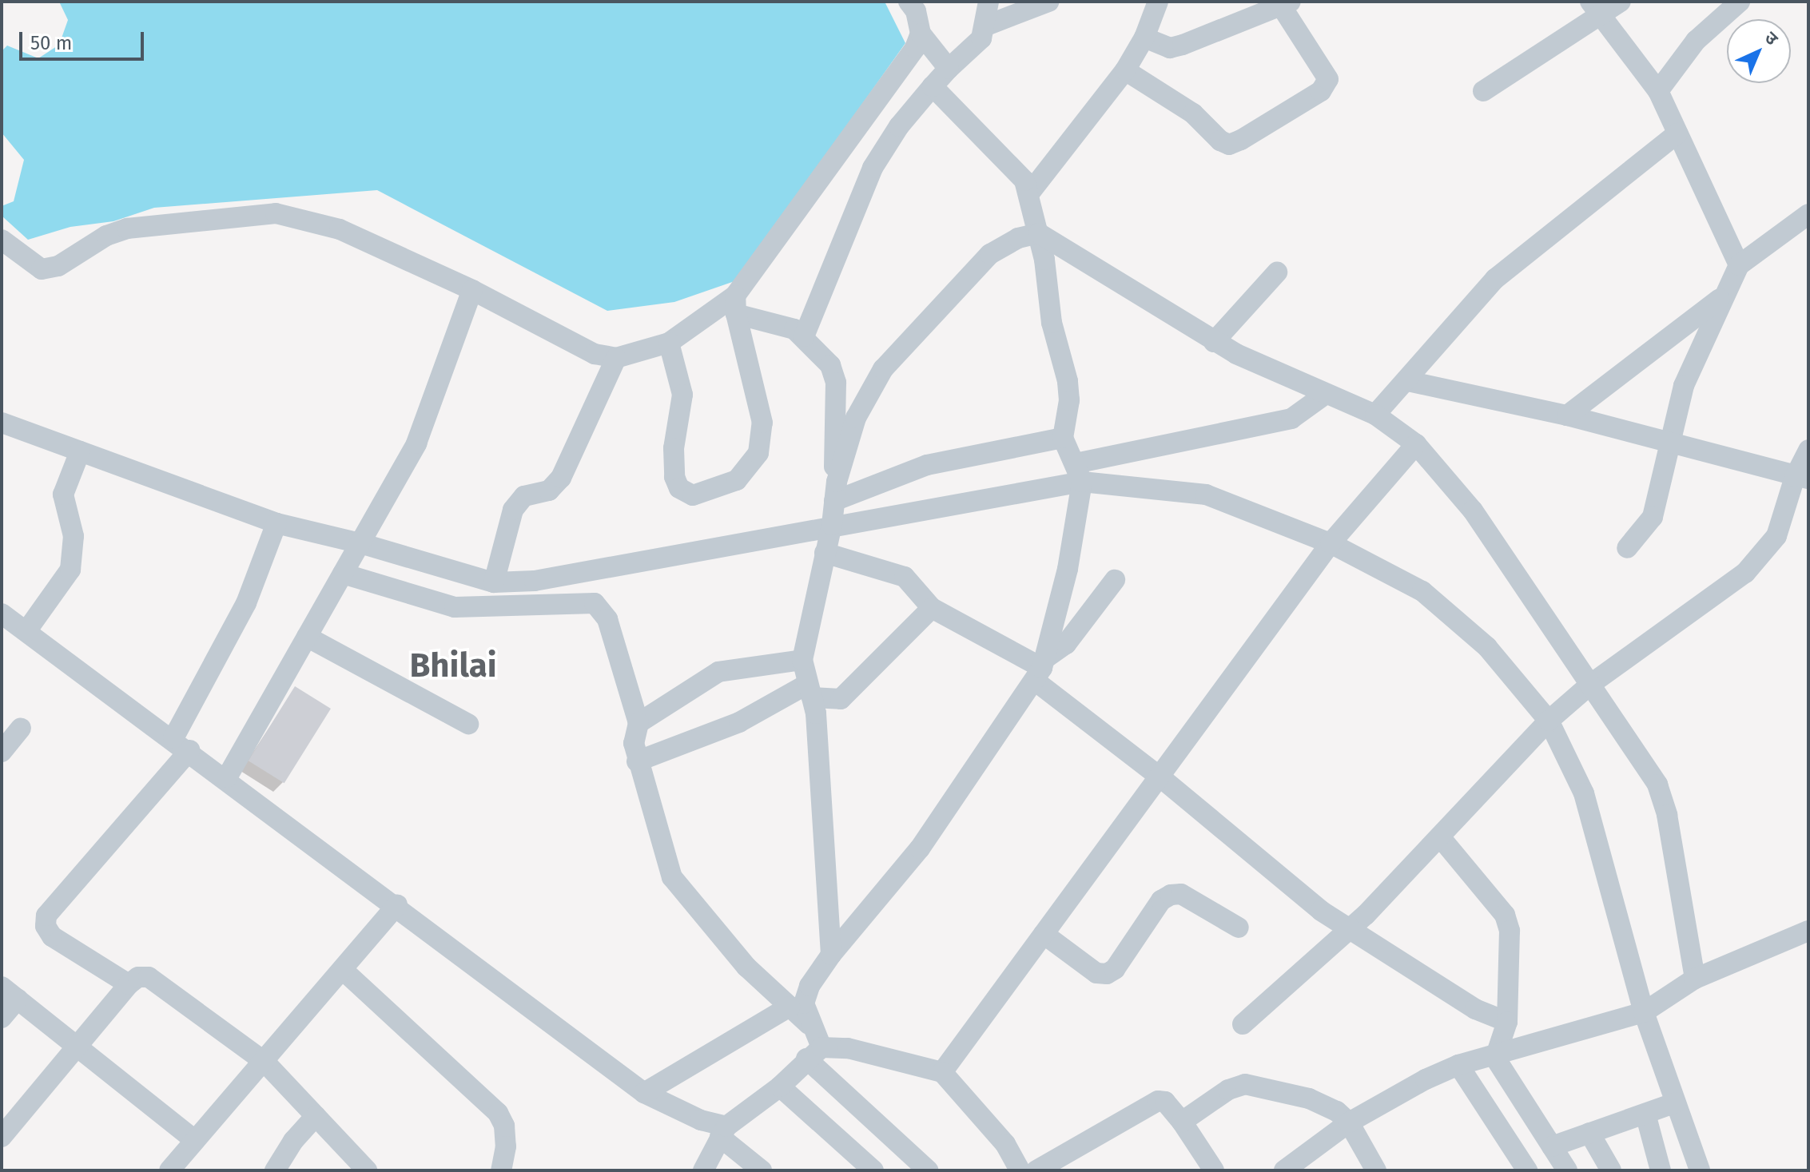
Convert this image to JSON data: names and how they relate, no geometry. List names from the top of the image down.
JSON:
{
  "districts": ["Bhilai"],
  "scale_bar": "50 m",
  "north": "top right"
}
